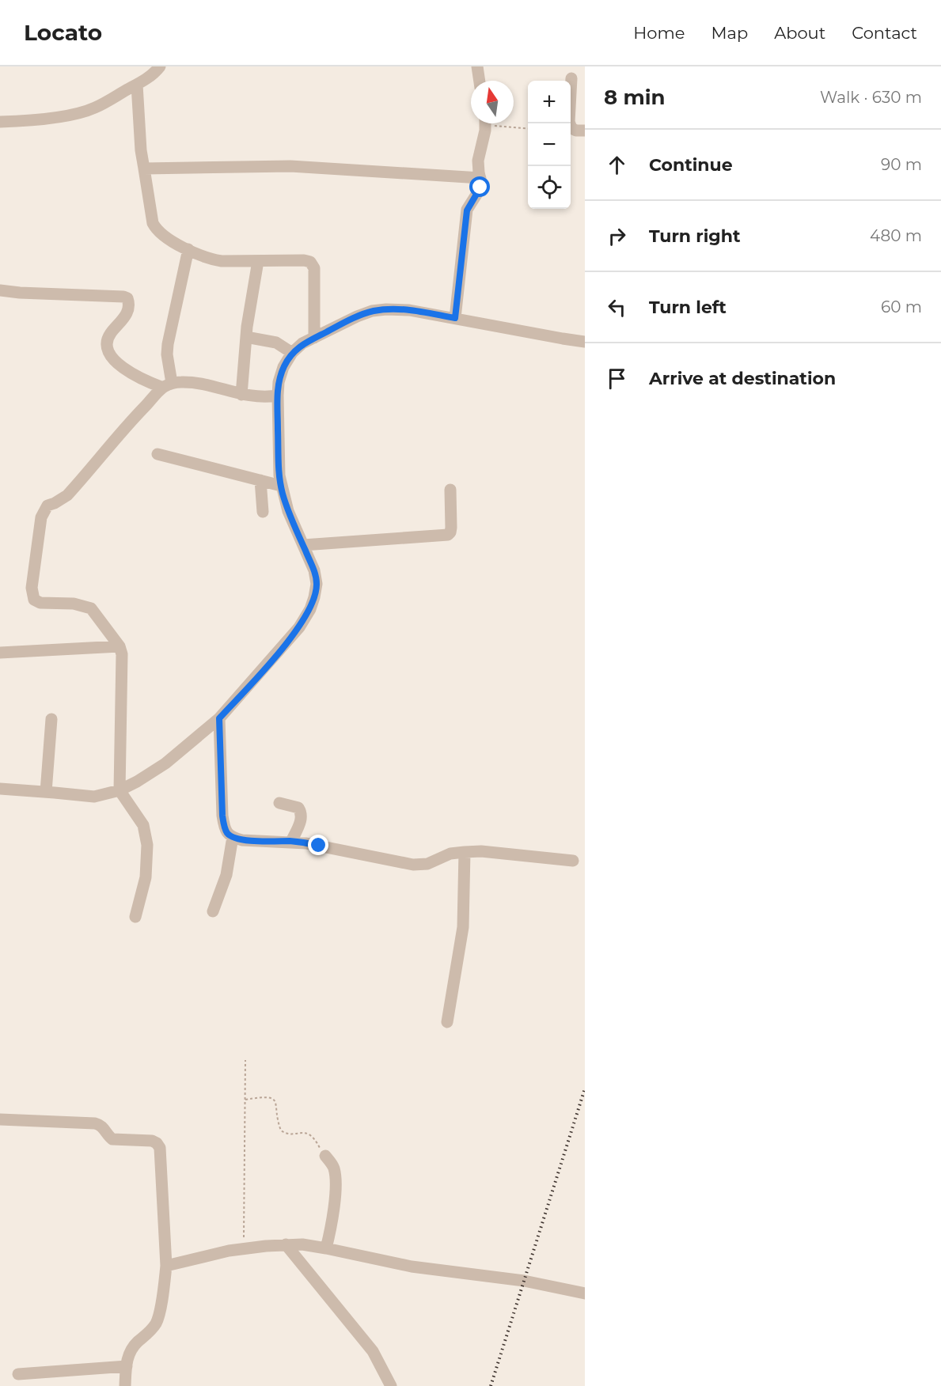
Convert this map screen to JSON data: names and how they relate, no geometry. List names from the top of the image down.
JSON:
{
  "north": "top",
  "page": {
    "header": "Locato",
    "nav": [
      "Home",
      "Map",
      "About",
      "Contact"
    ],
    "heading": ["8 min", "Walk · 630 m"],
    "map_buttons": ["+", "−"],
    "list": [
      ["Continue", "90 m"],
      ["Turn right", "480 m"],
      ["Turn left", "60 m"],
      "Arrive at destination"
    ]
  }
}
